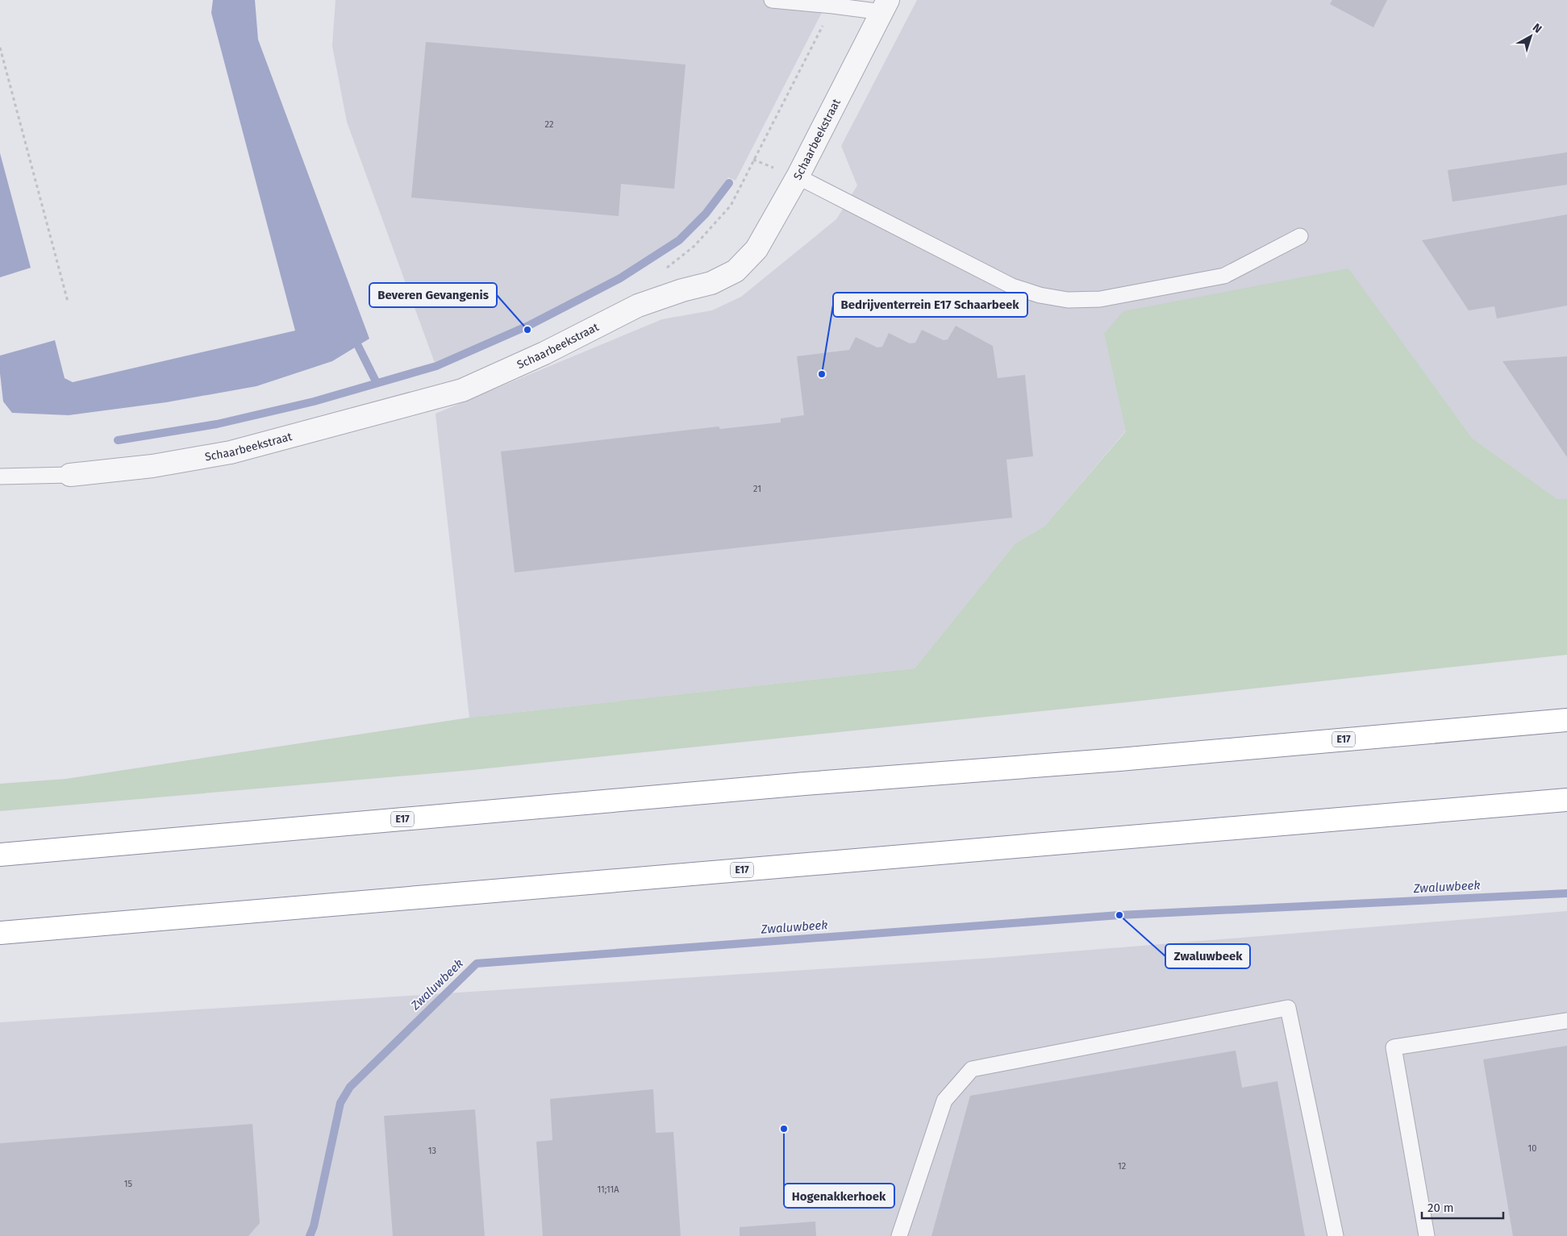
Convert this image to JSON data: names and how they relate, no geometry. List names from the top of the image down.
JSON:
{
  "streets": {
    "highway": ["E17"],
    "street": ["Schaarbeekstraat"]
  },
  "water": ["Zwaluwbeek"],
  "places": [
    "Beveren Gevangenis",
    "Bedrijventerrein E17 Schaarbeek",
    "Zwaluwbeek",
    "Hogenakkerhoek"
  ],
  "house_numbers": [
    "22",
    "21",
    "10",
    "13",
    "12",
    "15",
    "11;11A"
  ],
  "scale_bar": "20 m",
  "north": "top right"
}
